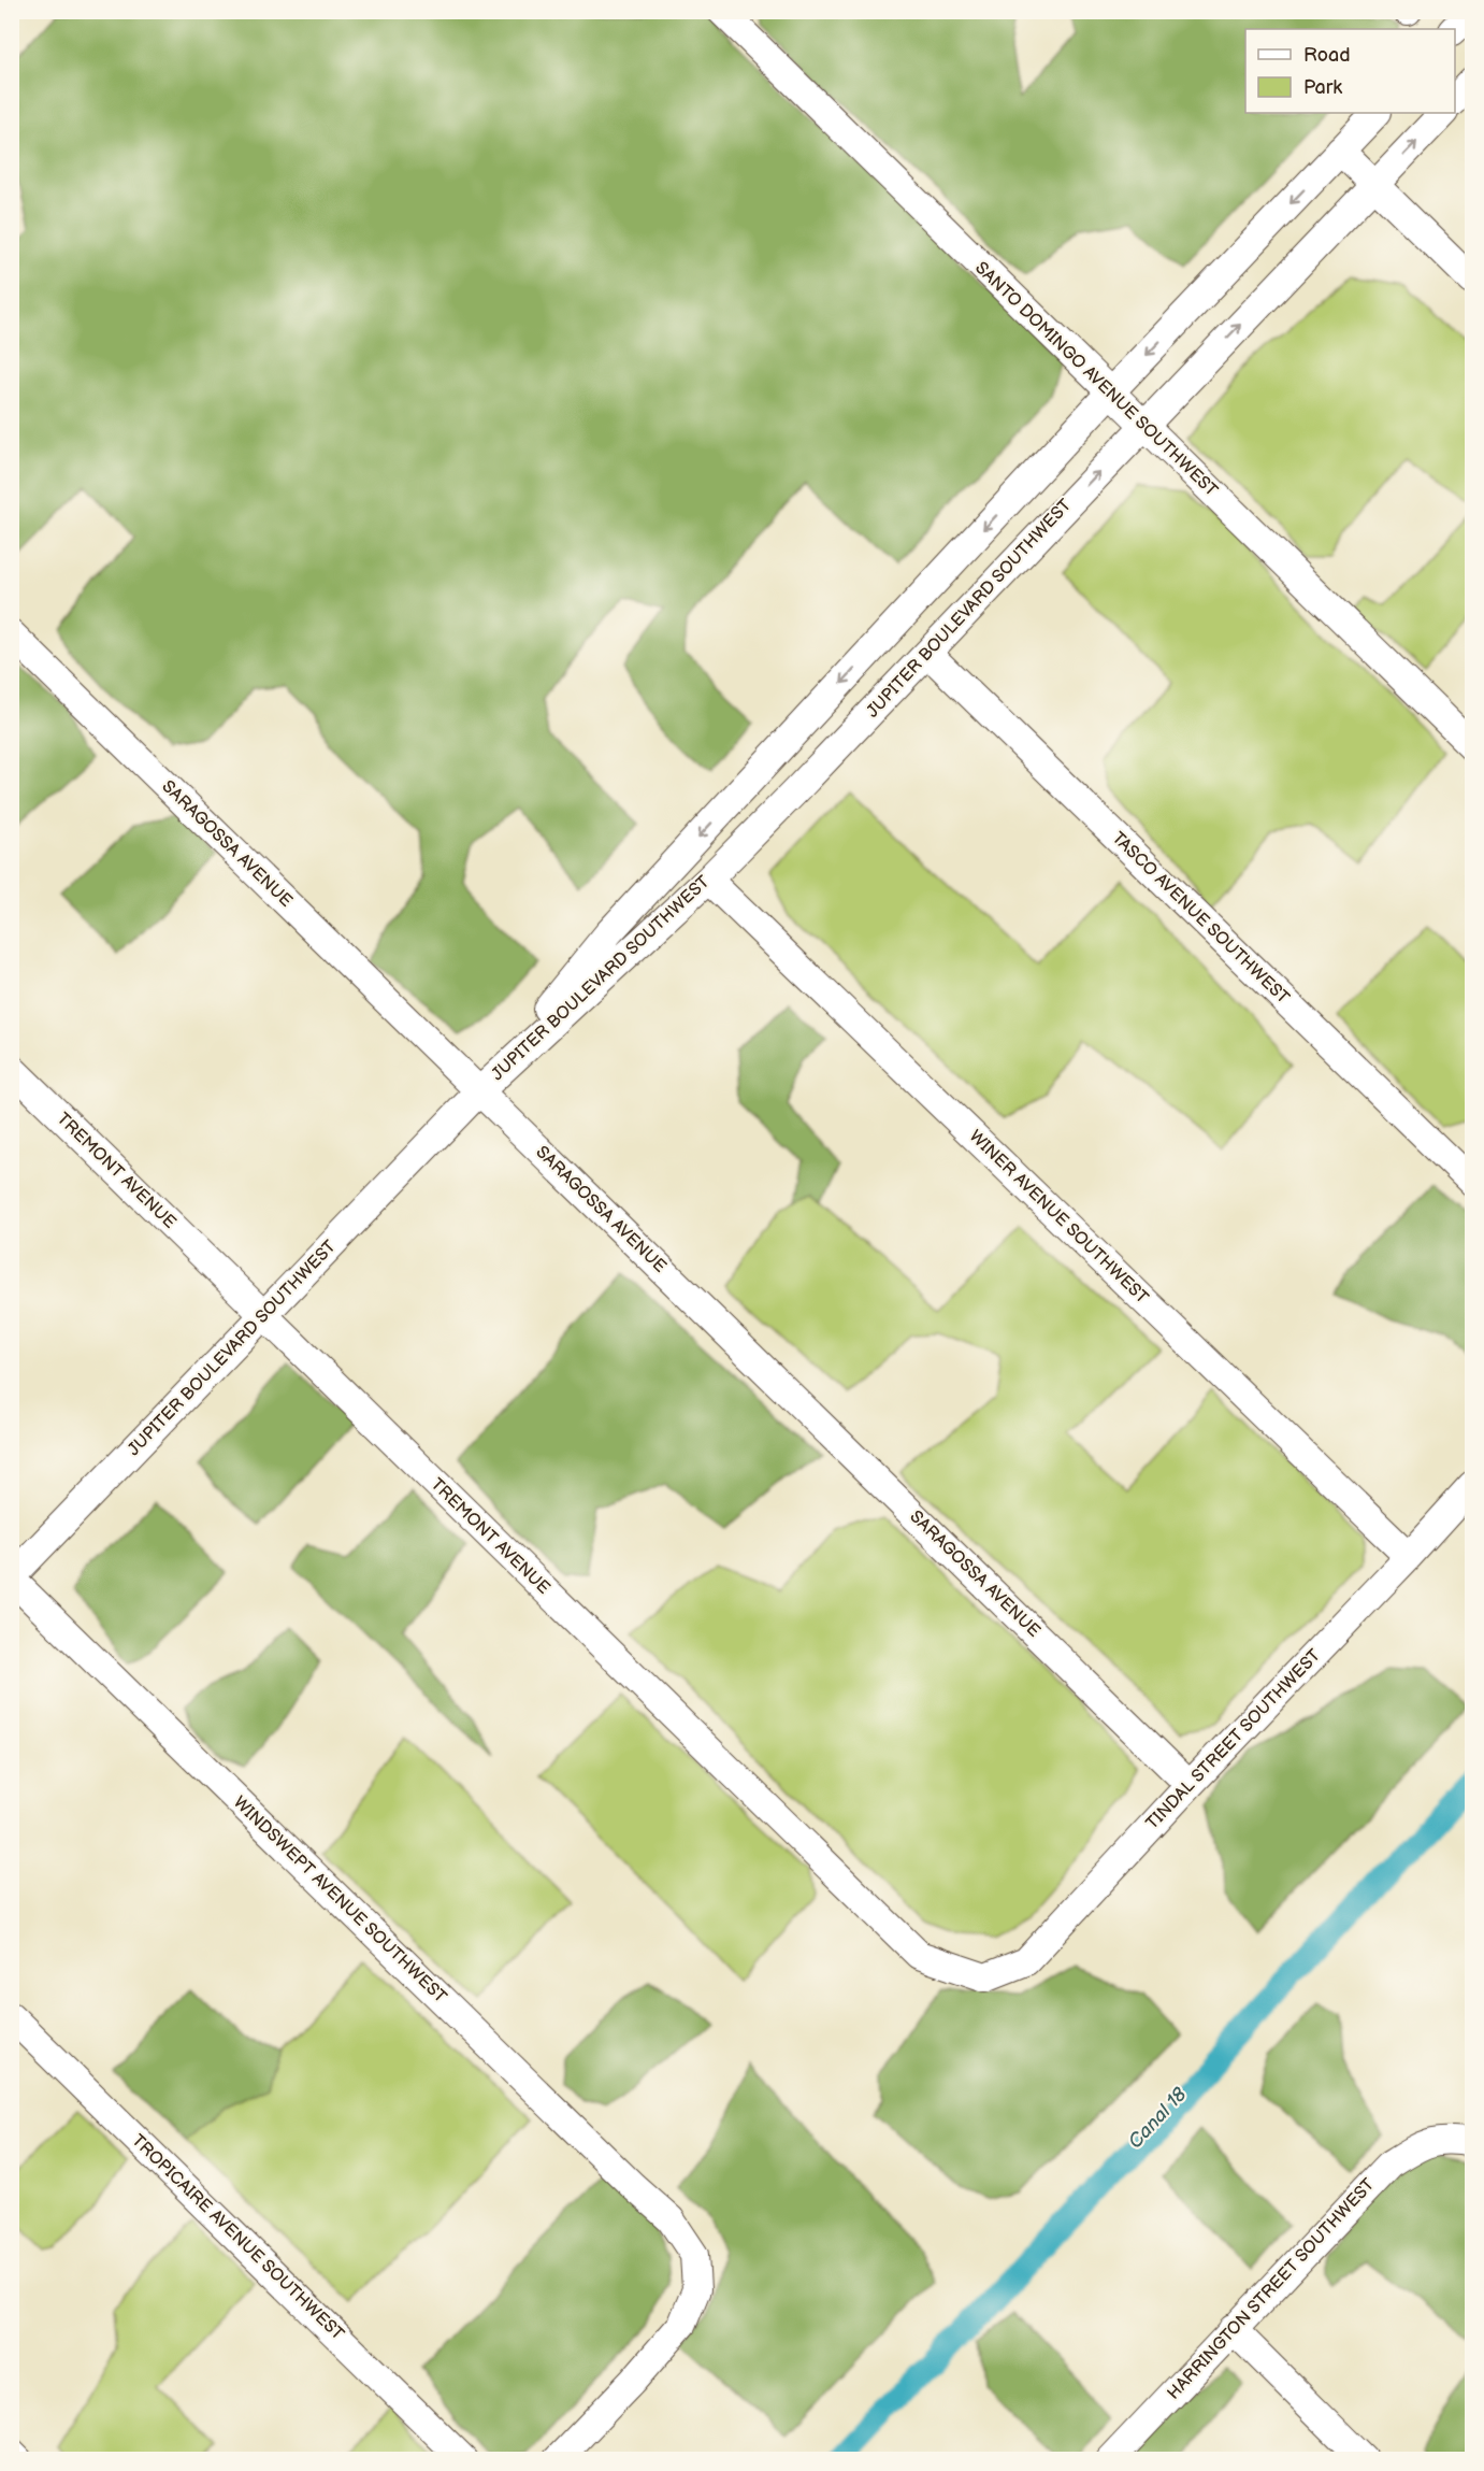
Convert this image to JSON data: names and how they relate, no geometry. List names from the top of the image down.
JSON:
{
  "streets": {
    "street": [
      "SANTO DOMINGO AVENUE SOUTHWEST",
      "JUPITER BOULEVARD SOUTHWEST",
      "SARAGOSSA AVENUE",
      "TASCO AVENUE SOUTHWEST",
      "TREMONT AVENUE",
      "WINER AVENUE SOUTHWEST",
      "TINDAL STREET SOUTHWEST",
      "WINDSWEPT AVENUE SOUTHWEST",
      "TROPICAIRE AVENUE SOUTHWEST",
      "HARRINGTON STREET SOUTHWEST"
    ]
  },
  "crossings": [
    ["SANTO DOMINGO AVENUE SOUTHWEST", "JUPITER BOULEVARD SOUTHWEST"],
    ["JUPITER BOULEVARD SOUTHWEST", "SARAGOSSA AVENUE"],
    ["JUPITER BOULEVARD SOUTHWEST", "TASCO AVENUE SOUTHWEST"],
    ["JUPITER BOULEVARD SOUTHWEST", "TREMONT AVENUE"],
    ["JUPITER BOULEVARD SOUTHWEST", "WINER AVENUE SOUTHWEST"],
    ["JUPITER BOULEVARD SOUTHWEST", "WINDSWEPT AVENUE SOUTHWEST"],
    ["SARAGOSSA AVENUE", "TINDAL STREET SOUTHWEST"],
    ["TREMONT AVENUE", "TINDAL STREET SOUTHWEST"],
    ["WINER AVENUE SOUTHWEST", "TINDAL STREET SOUTHWEST"]
  ],
  "water": ["Canal 18"],
  "legend": ["Road", "Park"]
}
